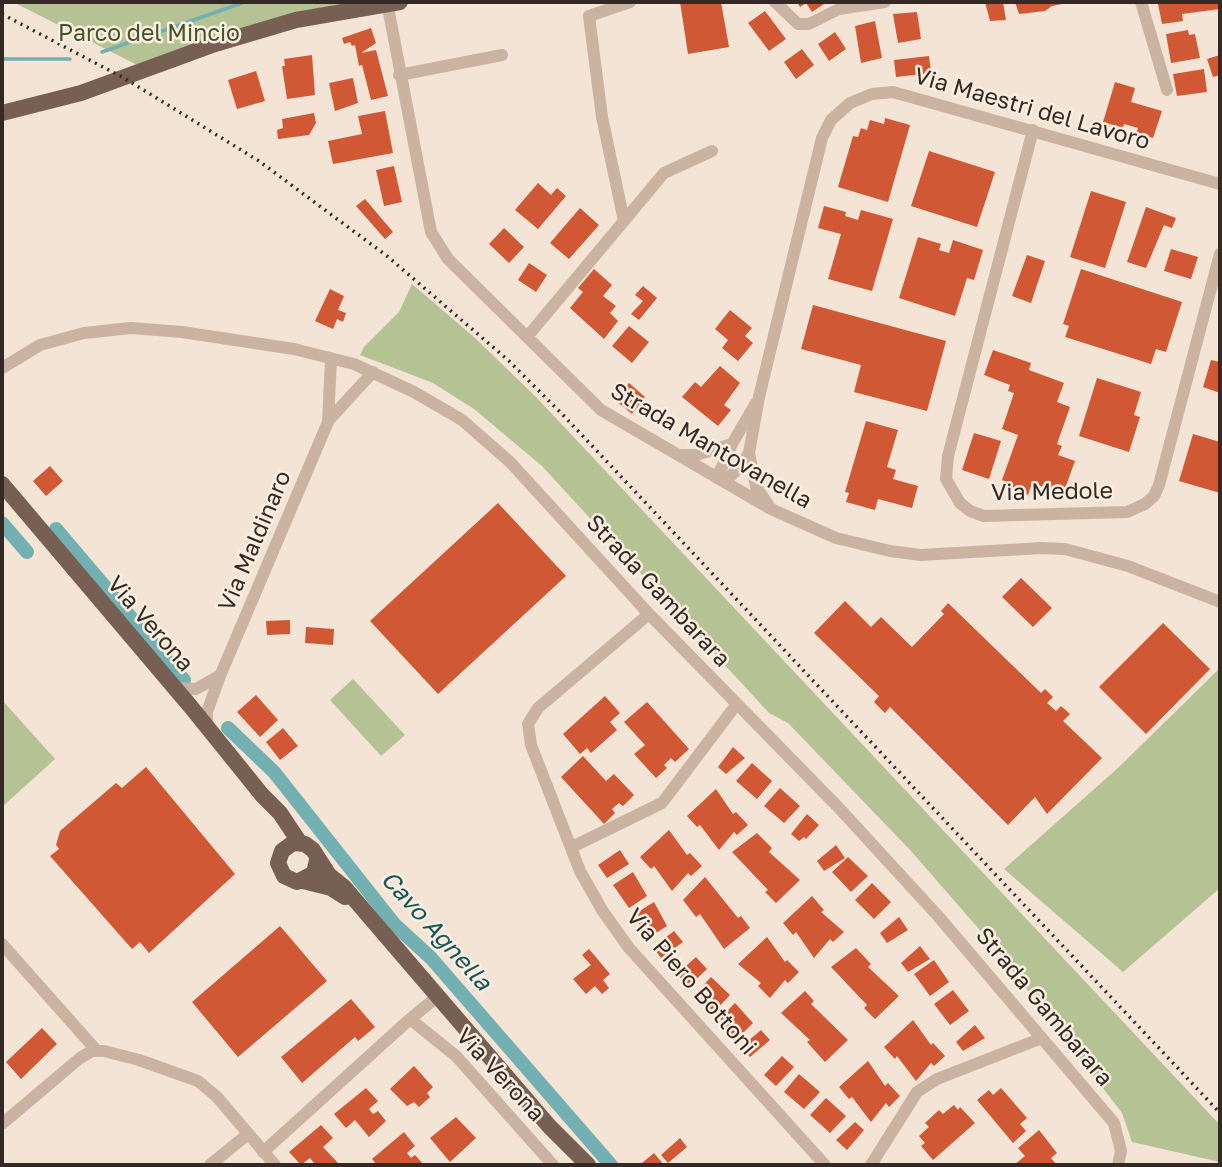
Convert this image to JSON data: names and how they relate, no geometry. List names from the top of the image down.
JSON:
{
  "streets": {
    "main road": ["Via Verona"],
    "street": [
      "Via Maestri del Lavoro",
      "Strada Mantovanella",
      "Via Medole",
      "Via Maldinaro",
      "Strada Gambarara",
      "Via Piero Bottoni"
    ]
  },
  "crossings": [
    ["Via Maestri del Lavoro", "Via Medole"],
    ["Via Maldinaro", "Strada Gambarara"],
    ["Via Maldinaro", "Via Verona"],
    ["Strada Gambarara", "Via Piero Bottoni"]
  ],
  "water": ["Cavo Agnella"],
  "parks": ["Parco del Mincio"]
}
